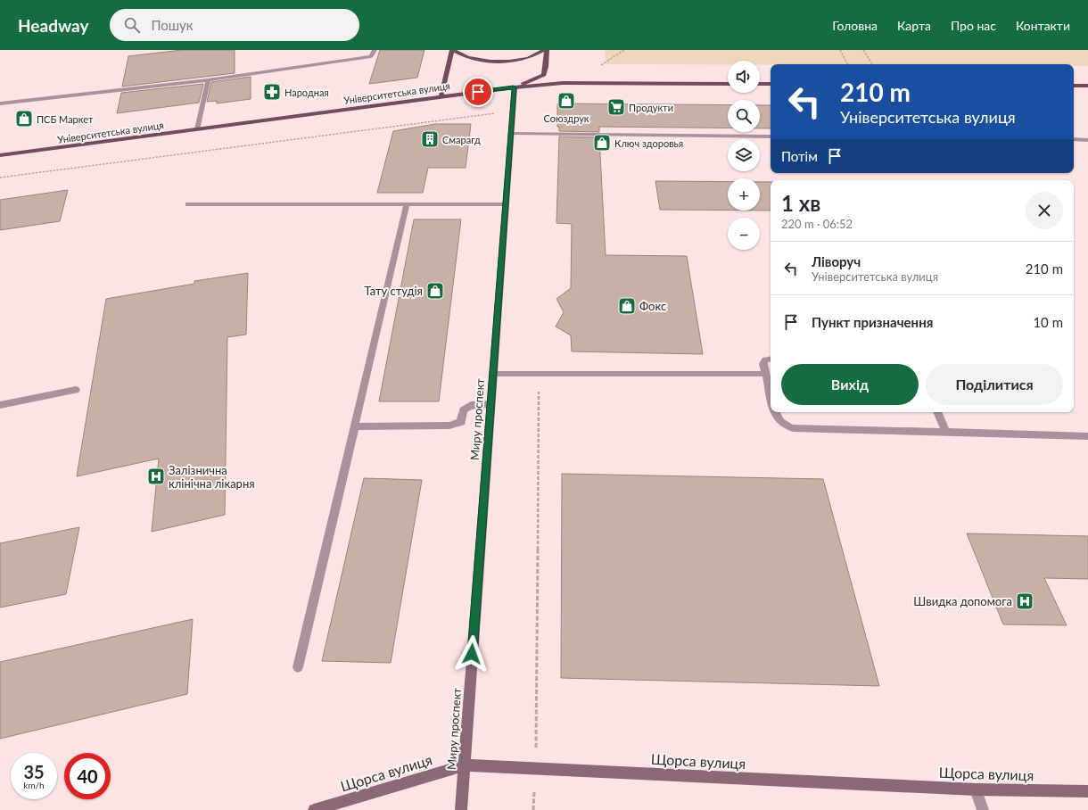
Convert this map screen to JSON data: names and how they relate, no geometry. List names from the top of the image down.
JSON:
{
  "streets": {
    "main road": ["Університетська вулиця"],
    "street": ["Миру проспект", "Щорса вулиця"]
  },
  "crossings": [
    ["Університетська вулиця", "Миру проспект"],
    ["Миру проспект", "Щорса вулиця"]
  ],
  "places": {
    "pharmacy": ["Народная"],
    "shop": [
      "Союздрук",
      "ПСБ Маркет",
      "Ключ здоровья",
      "Тату студія",
      "Фокс"
    ],
    "supermarket": ["Продукти"],
    "building": ["Смарагд"],
    "hospital": ["Залізнична клінічна лікарня", "Швидка допомога"]
  },
  "page": {
    "header": "Headway",
    "search": "Пошук",
    "nav": [
      "Головна",
      "Карта",
      "Про нас",
      "Контакти"
    ],
    "map_buttons": ["+", "−"],
    "turn": ["210 m", "Університетська вулиця"],
    "then": "Потім",
    "heading": ["1 хв", "220 m · 06:52"],
    "list": [
      {
        "name": "Ліворуч",
        "note": "Університетська вулиця",
        "value": "210 m"
      },
      {
        "name": "Пункт призначення",
        "value": "10 m"
      }
    ],
    "buttons": ["Вихід", "Поділитися"],
    "speed": "35 km/h",
    "limit": "40"
  }
}
